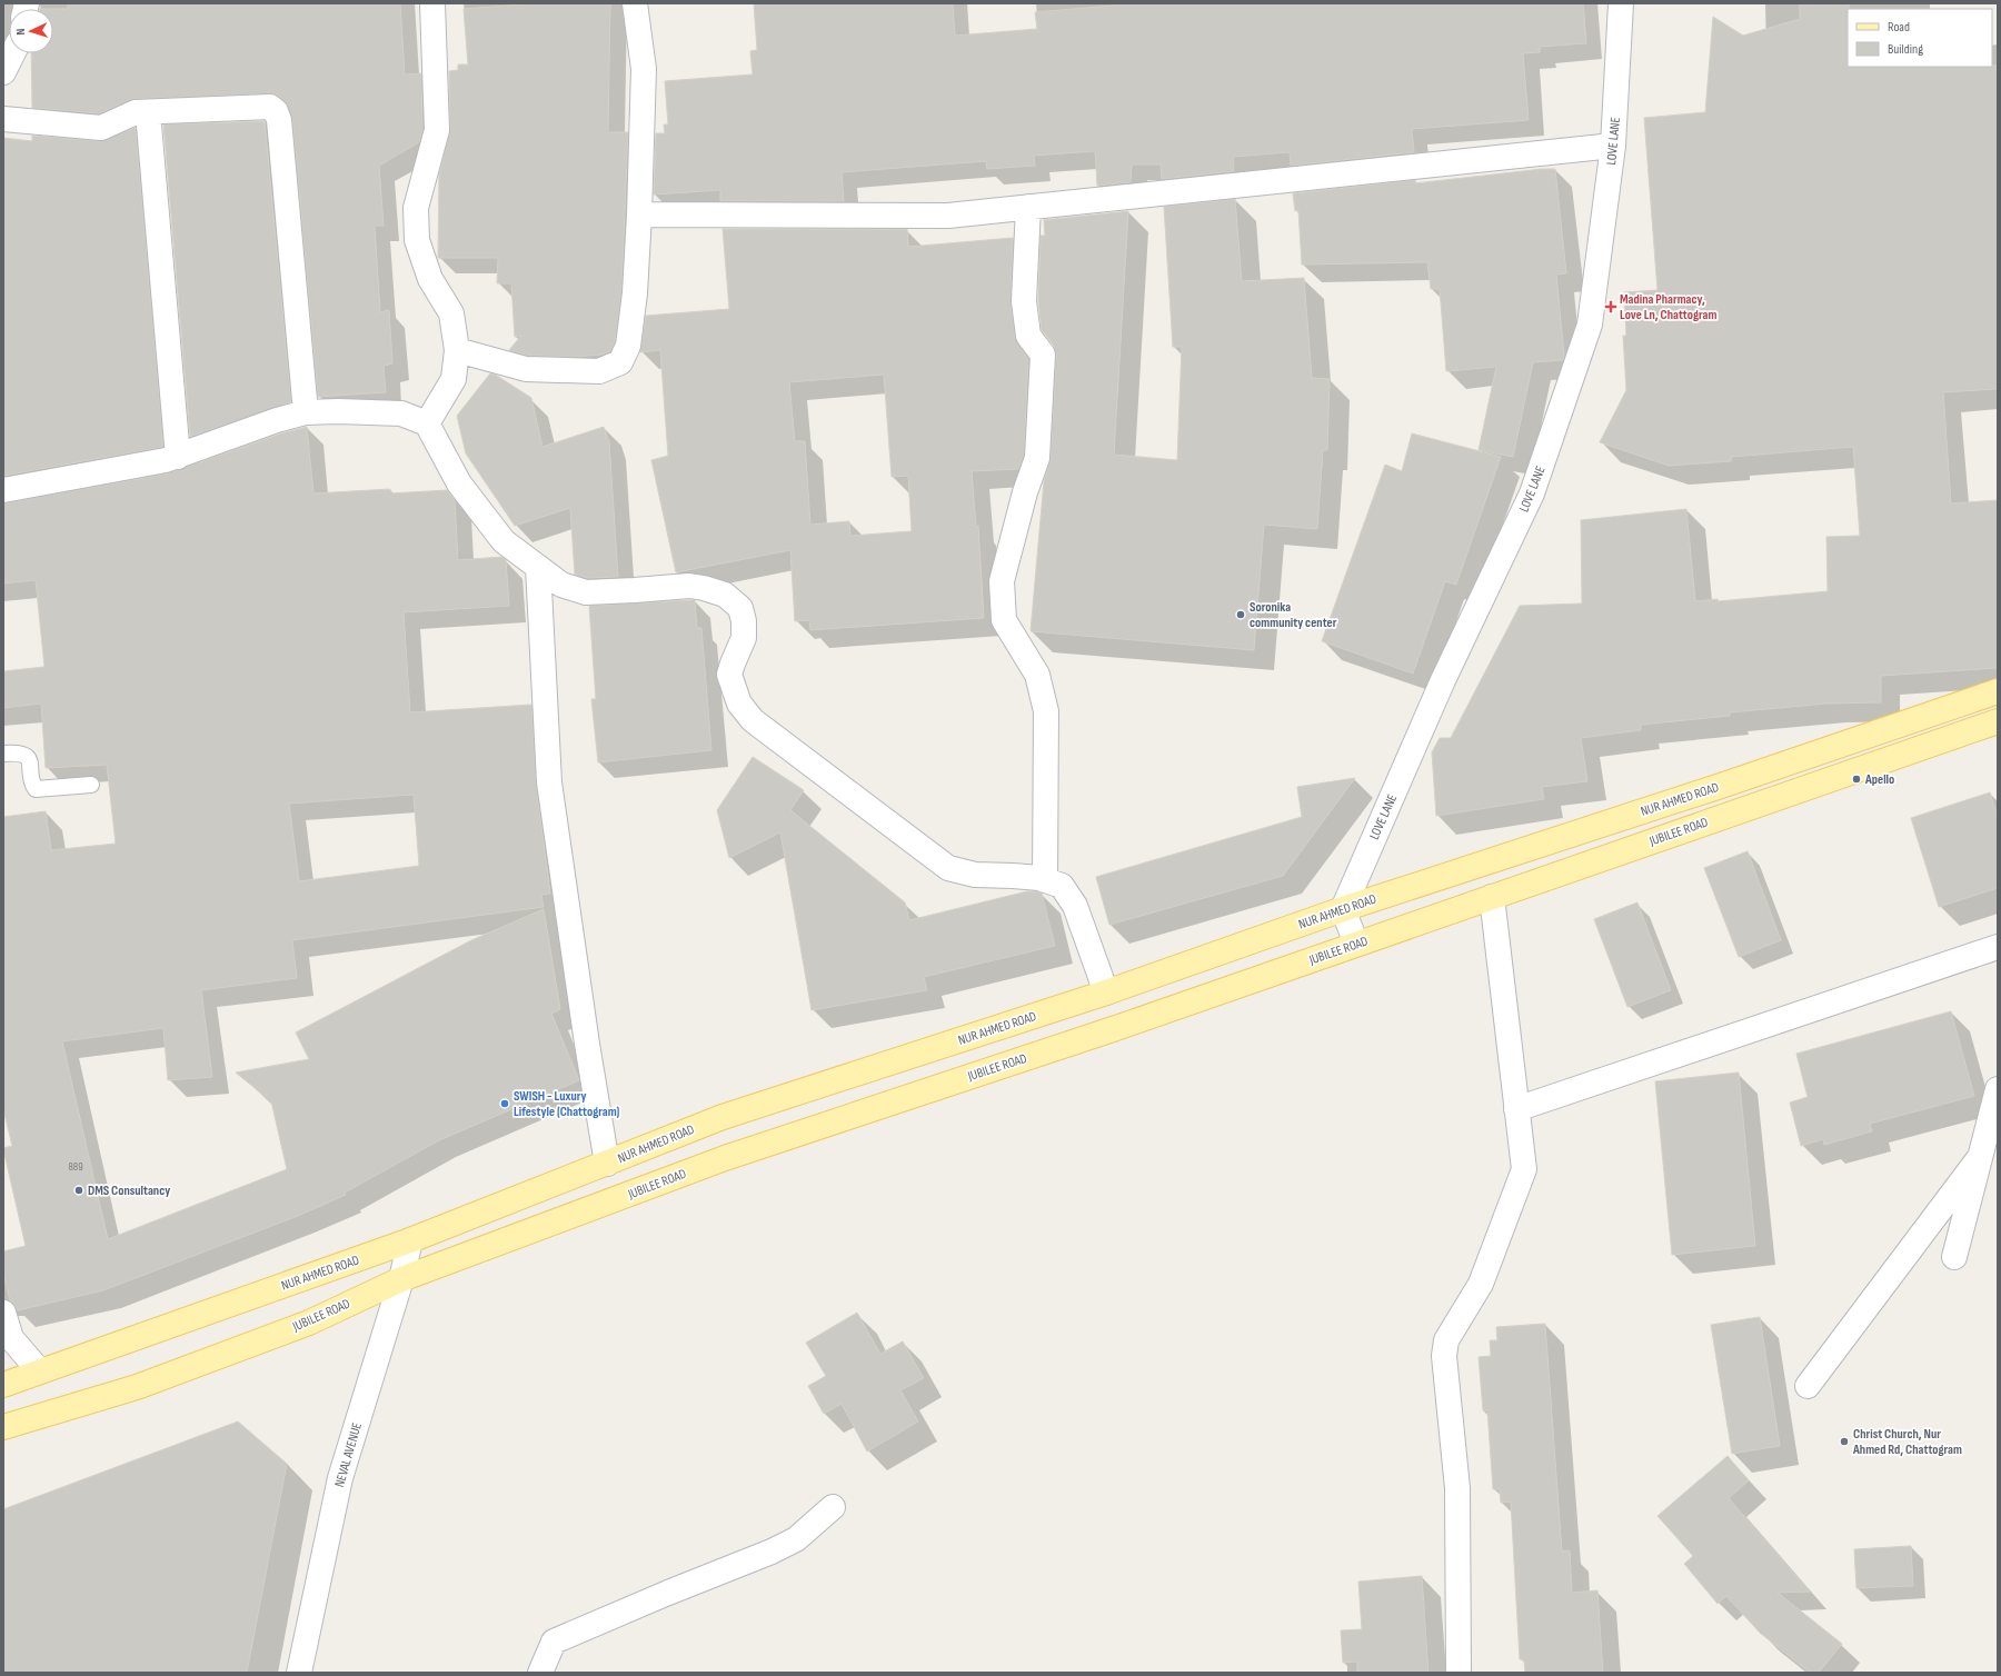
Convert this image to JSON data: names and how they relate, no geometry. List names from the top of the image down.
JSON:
{
  "streets": {
    "main road": ["NUR AHMED ROAD", "JUBILEE ROAD"],
    "street": ["LOVE LANE", "NEVAL AVENUE"]
  },
  "crossings": [
    ["LOVE LANE", "NUR AHMED ROAD"],
    ["NUR AHMED ROAD", "NEVAL AVENUE"],
    ["JUBILEE ROAD", "NEVAL AVENUE"]
  ],
  "places": {
    "health": ["Madina Pharmacy, Love Ln, Chattogram"],
    "other": [
      "Soronika community center",
      "Apello",
      "SWISH - Luxury Lifestyle (Chattogram)",
      "DMS Consultancy",
      "Christ Church, Nur Ahmed Rd, Chattogram"
    ]
  },
  "house_numbers": ["889"],
  "legend": ["Road", "Building"],
  "north": "left"
}
